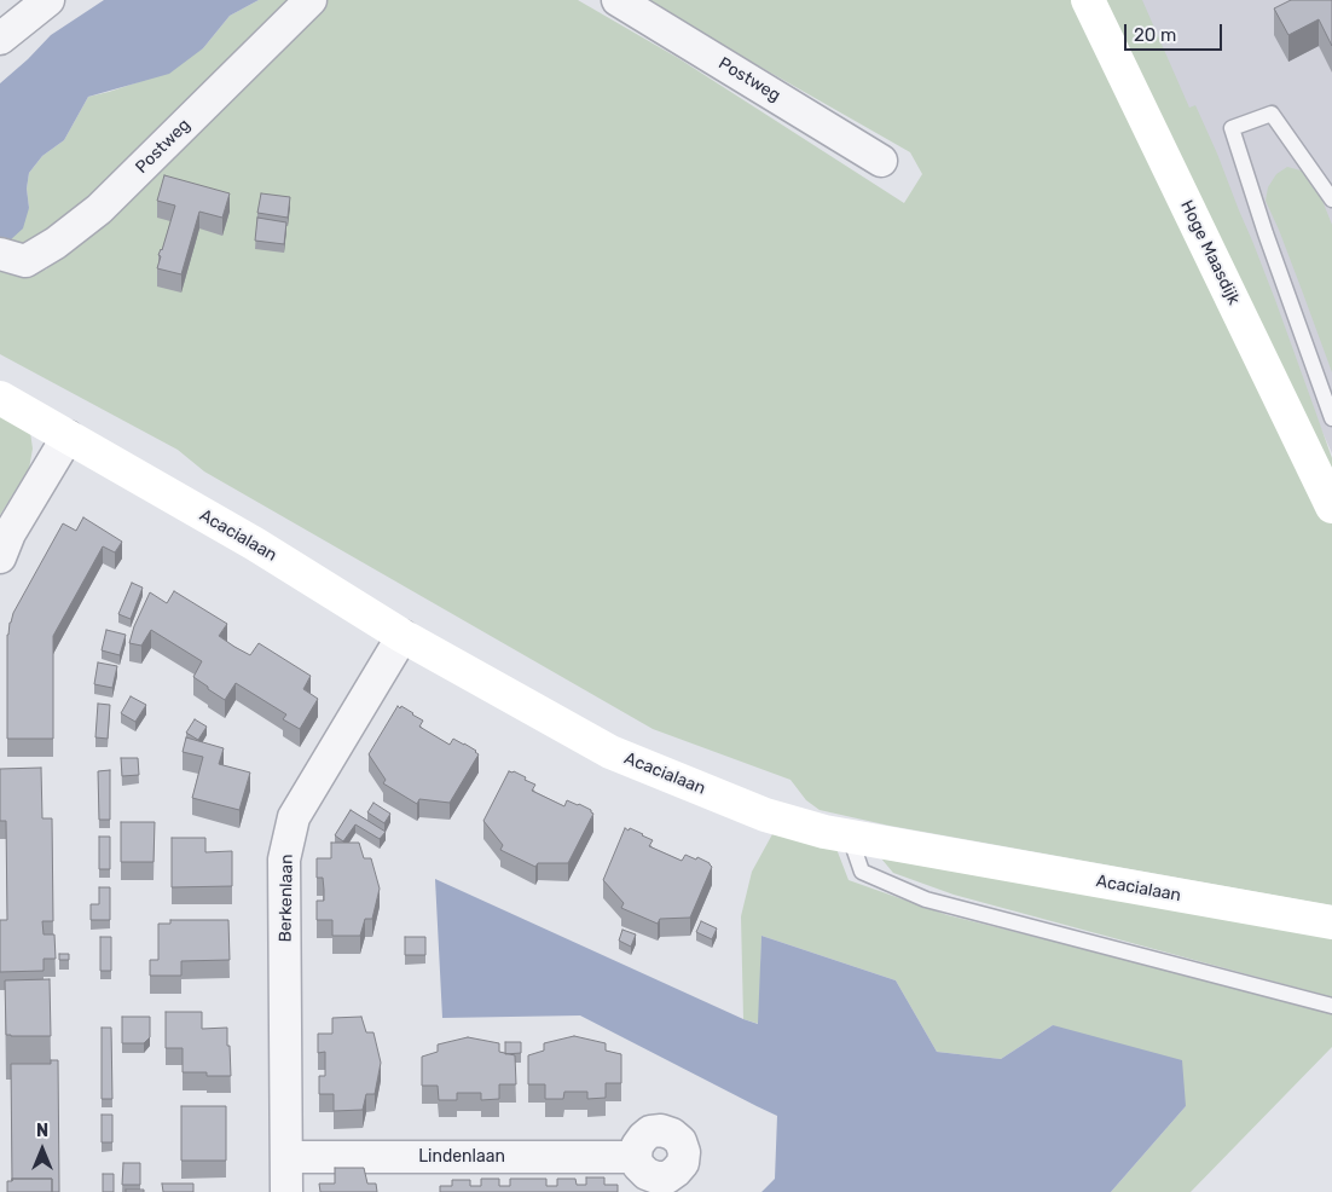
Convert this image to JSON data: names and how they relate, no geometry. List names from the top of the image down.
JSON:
{
  "streets": {
    "street": [
      "Postweg",
      "Hoge Maasdijk",
      "Acacialaan",
      "Berkenlaan",
      "Lindenlaan"
    ]
  },
  "crossings": [
    ["Acacialaan", "Berkenlaan"],
    ["Berkenlaan", "Lindenlaan"]
  ],
  "scale_bar": "20 m",
  "north": "top"
}
